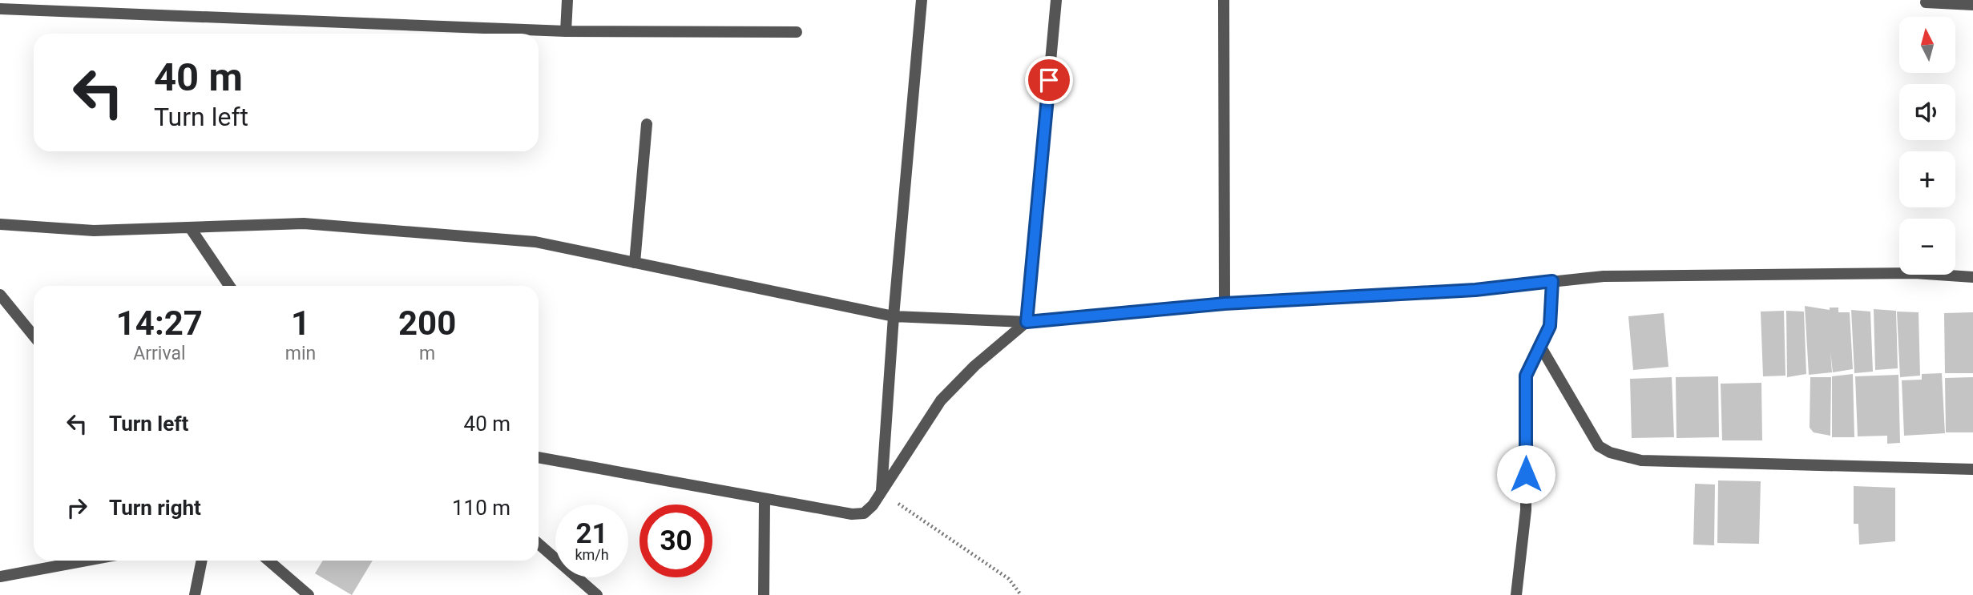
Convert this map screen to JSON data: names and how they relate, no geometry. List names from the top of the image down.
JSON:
{
  "north": "top",
  "page": {
    "map_buttons": ["+", "−"],
    "turn": ["40 m", "Turn left"],
    "eta": [
      "14:27",
      "Arrival",
      "1",
      "min",
      "200",
      "m"
    ],
    "list": [
      {
        "name": "Turn left",
        "value": "40 m"
      },
      {
        "name": "Turn right",
        "value": "110 m"
      }
    ],
    "speed": "21 km/h",
    "limit": "30"
  }
}
